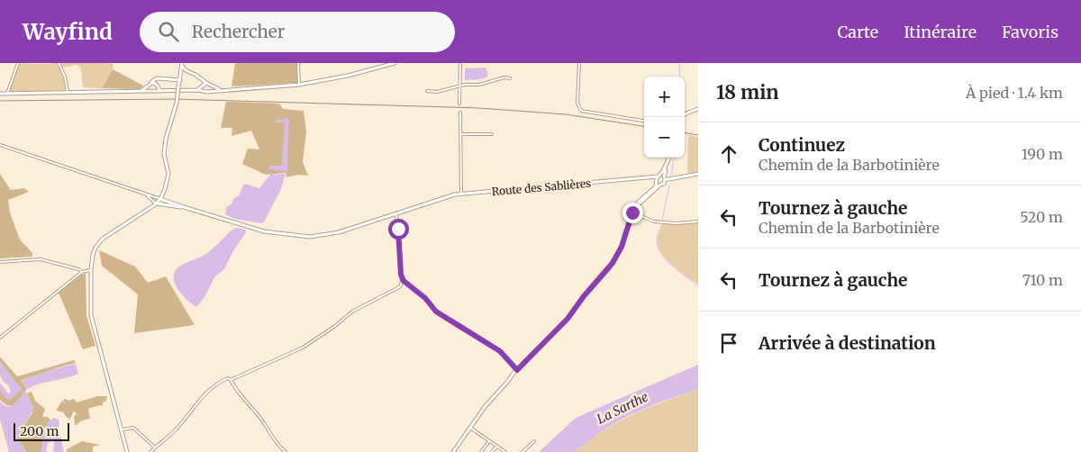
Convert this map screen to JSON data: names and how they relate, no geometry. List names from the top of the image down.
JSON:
{
  "streets": {
    "street": ["Route des Sablières"]
  },
  "water": ["La Sarthe"],
  "scale_bar": "200 m",
  "page": {
    "header": "Wayfind",
    "search": "Rechercher",
    "nav": ["Carte", "Itinéraire", "Favoris"],
    "heading": ["18 min", "À pied · 1.4 km"],
    "map_buttons": ["+", "−"],
    "list": [
      ["Continuez", "Chemin de la Barbotinière", "190 m"],
      ["Tournez à gauche", "Chemin de la Barbotinière", "520 m"],
      ["Tournez à gauche", "710 m"],
      "Arrivée à destination"
    ],
    "scale": "200 m"
  }
}
